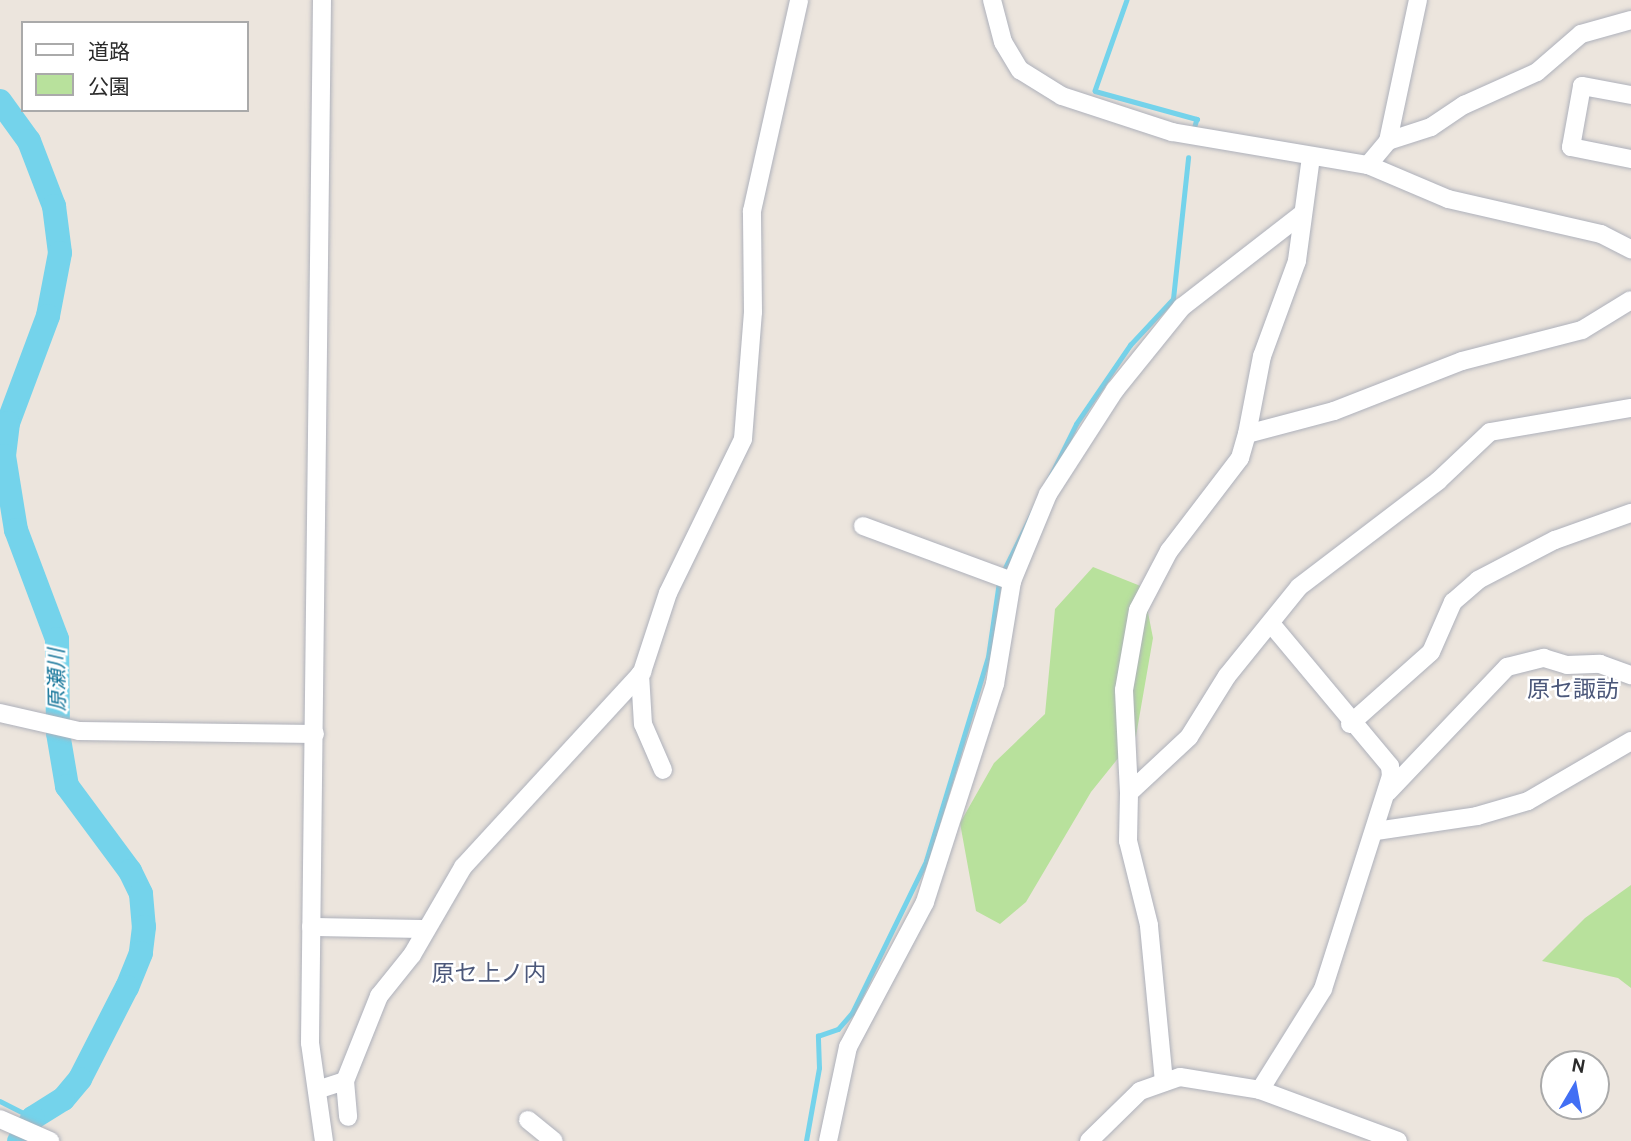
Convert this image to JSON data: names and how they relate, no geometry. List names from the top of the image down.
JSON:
{
  "districts": ["原セ諏訪", "原セ上ノ内"],
  "water": ["原瀬川"],
  "legend": ["道路", "公園"],
  "north": "top"
}
